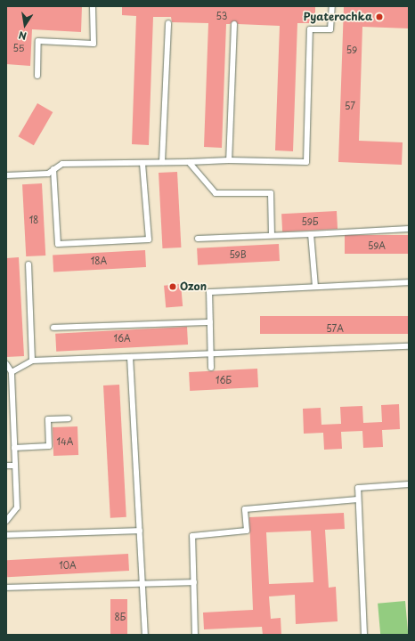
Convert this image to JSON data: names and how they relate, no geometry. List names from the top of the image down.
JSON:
{
  "places": ["Pyaterochka", "Ozon"],
  "house_numbers": [
    "53",
    "55",
    "59",
    "57",
    "18",
    "59Б",
    "59А",
    "59В",
    "18А",
    "57А",
    "16А",
    "16Б",
    "14А",
    "10А",
    "8Б"
  ],
  "north": "bottom"
}
